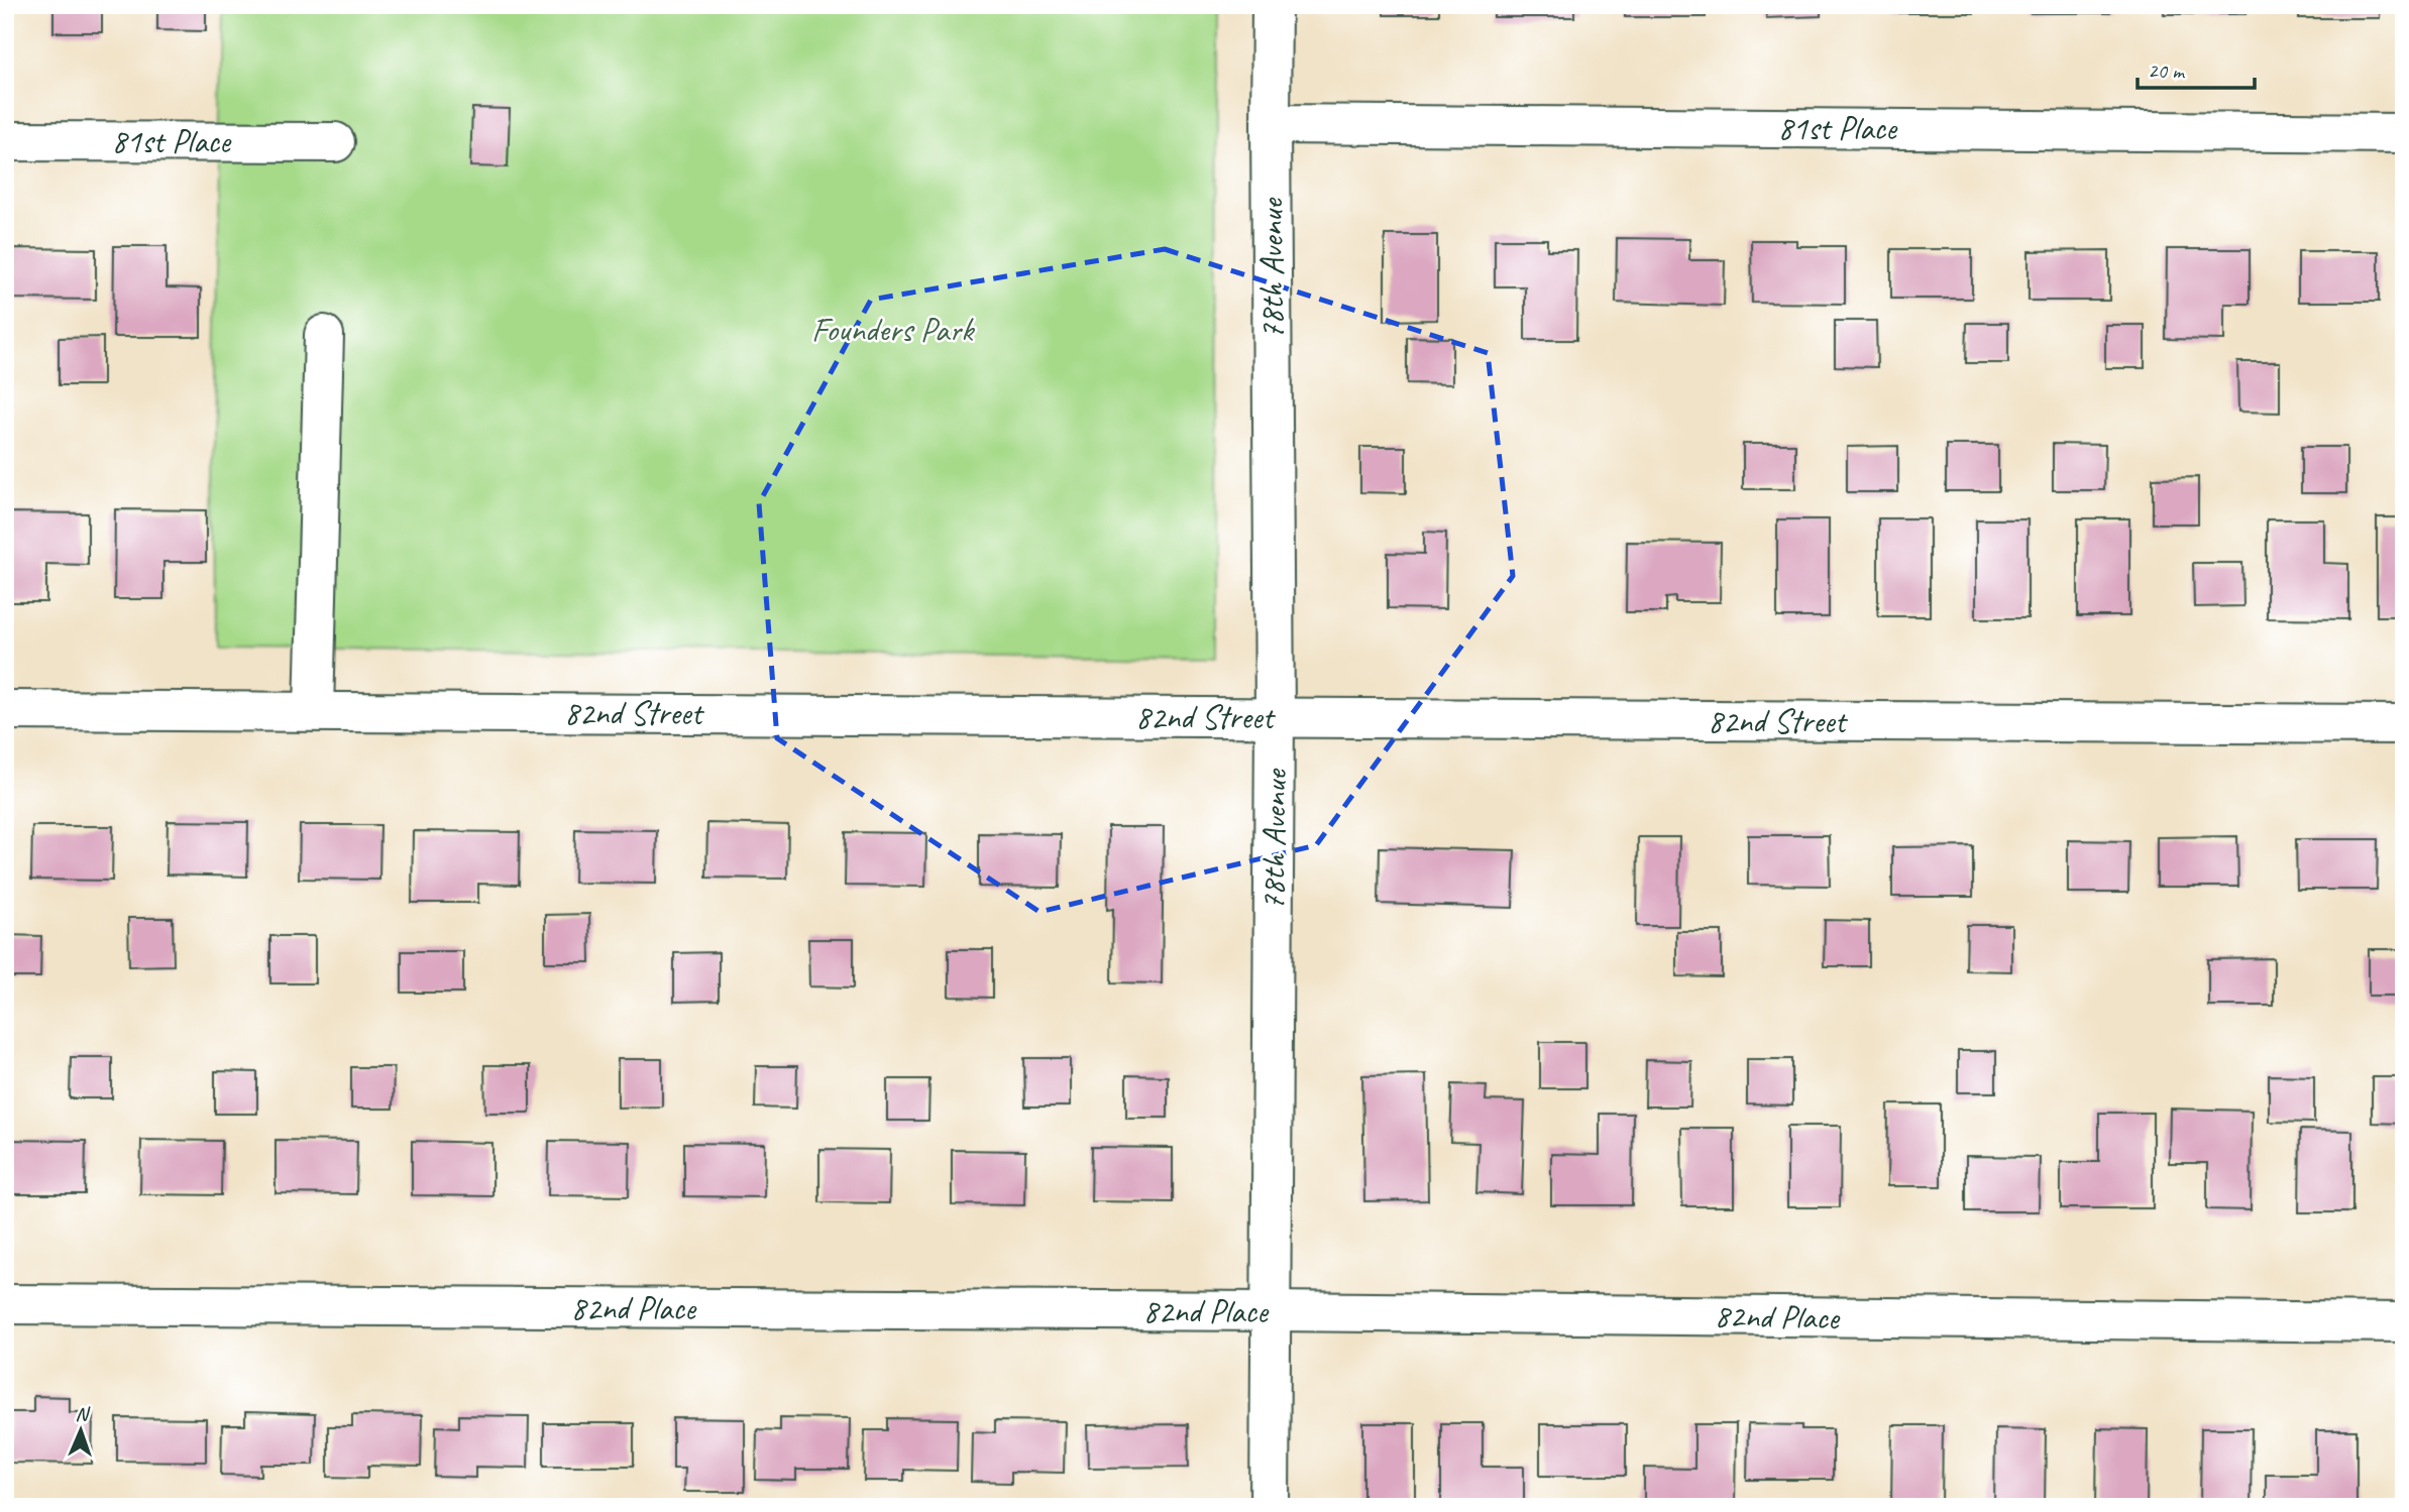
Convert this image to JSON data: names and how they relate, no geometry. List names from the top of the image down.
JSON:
{
  "streets": {
    "street": [
      "81st Place",
      "78th Avenue",
      "82nd Street",
      "82nd Place"
    ]
  },
  "crossings": [
    ["81st Place", "78th Avenue"],
    ["78th Avenue", "82nd Street"],
    ["78th Avenue", "82nd Place"]
  ],
  "parks": ["Founders Park"],
  "scale_bar": "20 m",
  "north": "top"
}
